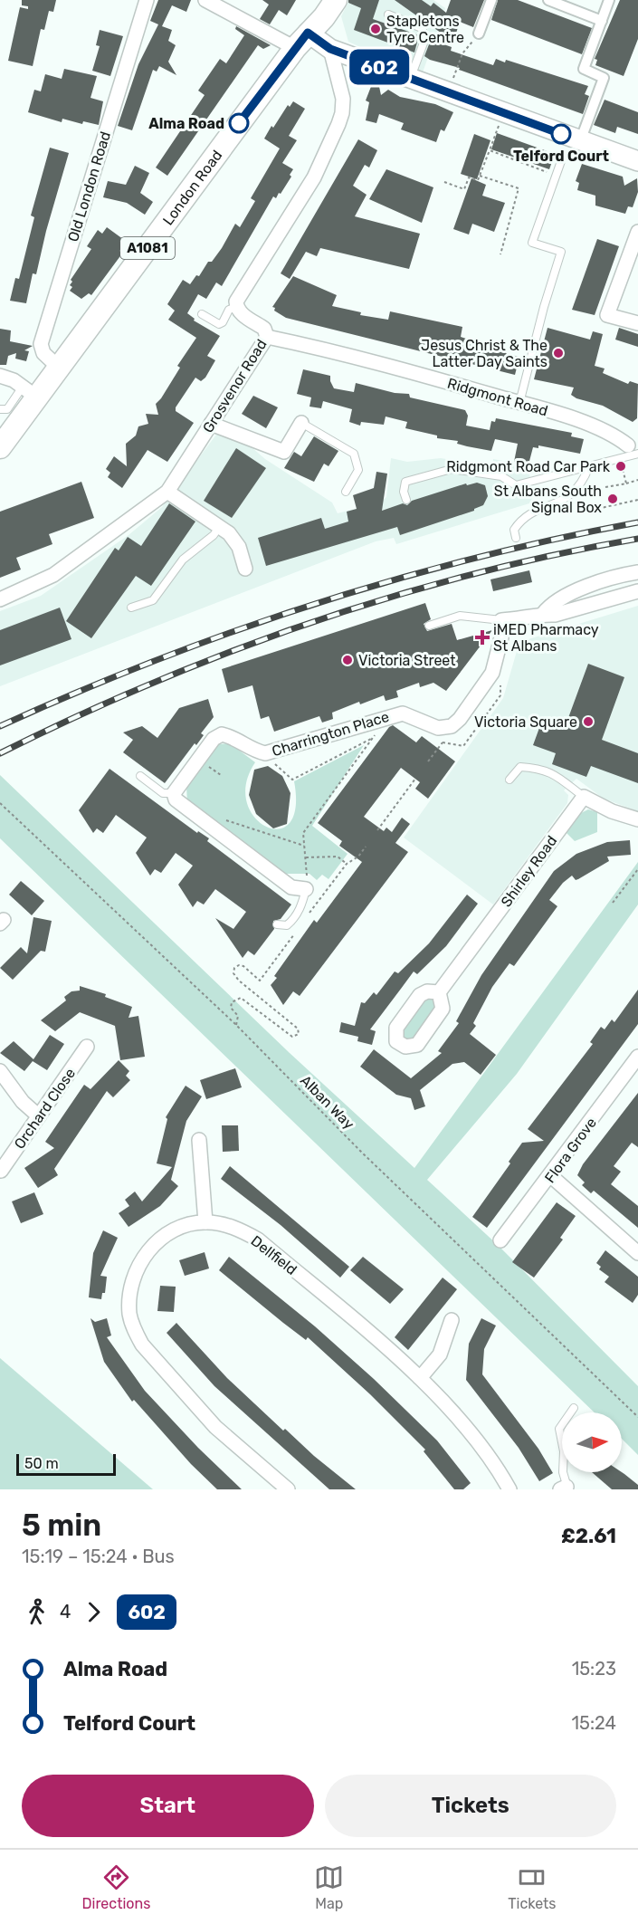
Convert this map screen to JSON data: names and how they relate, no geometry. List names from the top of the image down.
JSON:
{
  "streets": {
    "main road": ["London Road", "A1081"],
    "street": [
      "Old London Road",
      "Grosvenor Road",
      "Ridgmont Road",
      "Charrington Place",
      "Shirley Road",
      "Orchard Close",
      "Flora Grove",
      "Dellfield"
    ],
    "path": ["Alban Way"]
  },
  "crossings": [
    ["Old London Road", "London Road"],
    ["Grosvenor Road", "Ridgmont Road"]
  ],
  "places": {
    "other": [
      "Stapletons Tyre Centre",
      "Alma Road",
      "Telford Court",
      "Jesus Christ & The Latter Day Saints",
      "Ridgmont Road Car Park",
      "St Albans South Signal Box",
      "Victoria Street",
      "Victoria Square"
    ],
    "health": ["iMED Pharmacy St Albans"]
  },
  "lines": ["bus line 602"],
  "scale_bar": "50 m",
  "north": "right",
  "page": {
    "on_map": "602",
    "scale": "50 m",
    "heading": ["5 min", "15:19 – 15:24 · Bus", "£2.61"],
    "legs": ["4", "602"],
    "list": [
      {
        "name": "Alma Road",
        "value": "15:23"
      },
      {
        "name": "Telford Court",
        "value": "15:24"
      }
    ],
    "buttons": ["Start", "Tickets"],
    "tabs": ["Directions", "Map", "Tickets"]
  }
}
